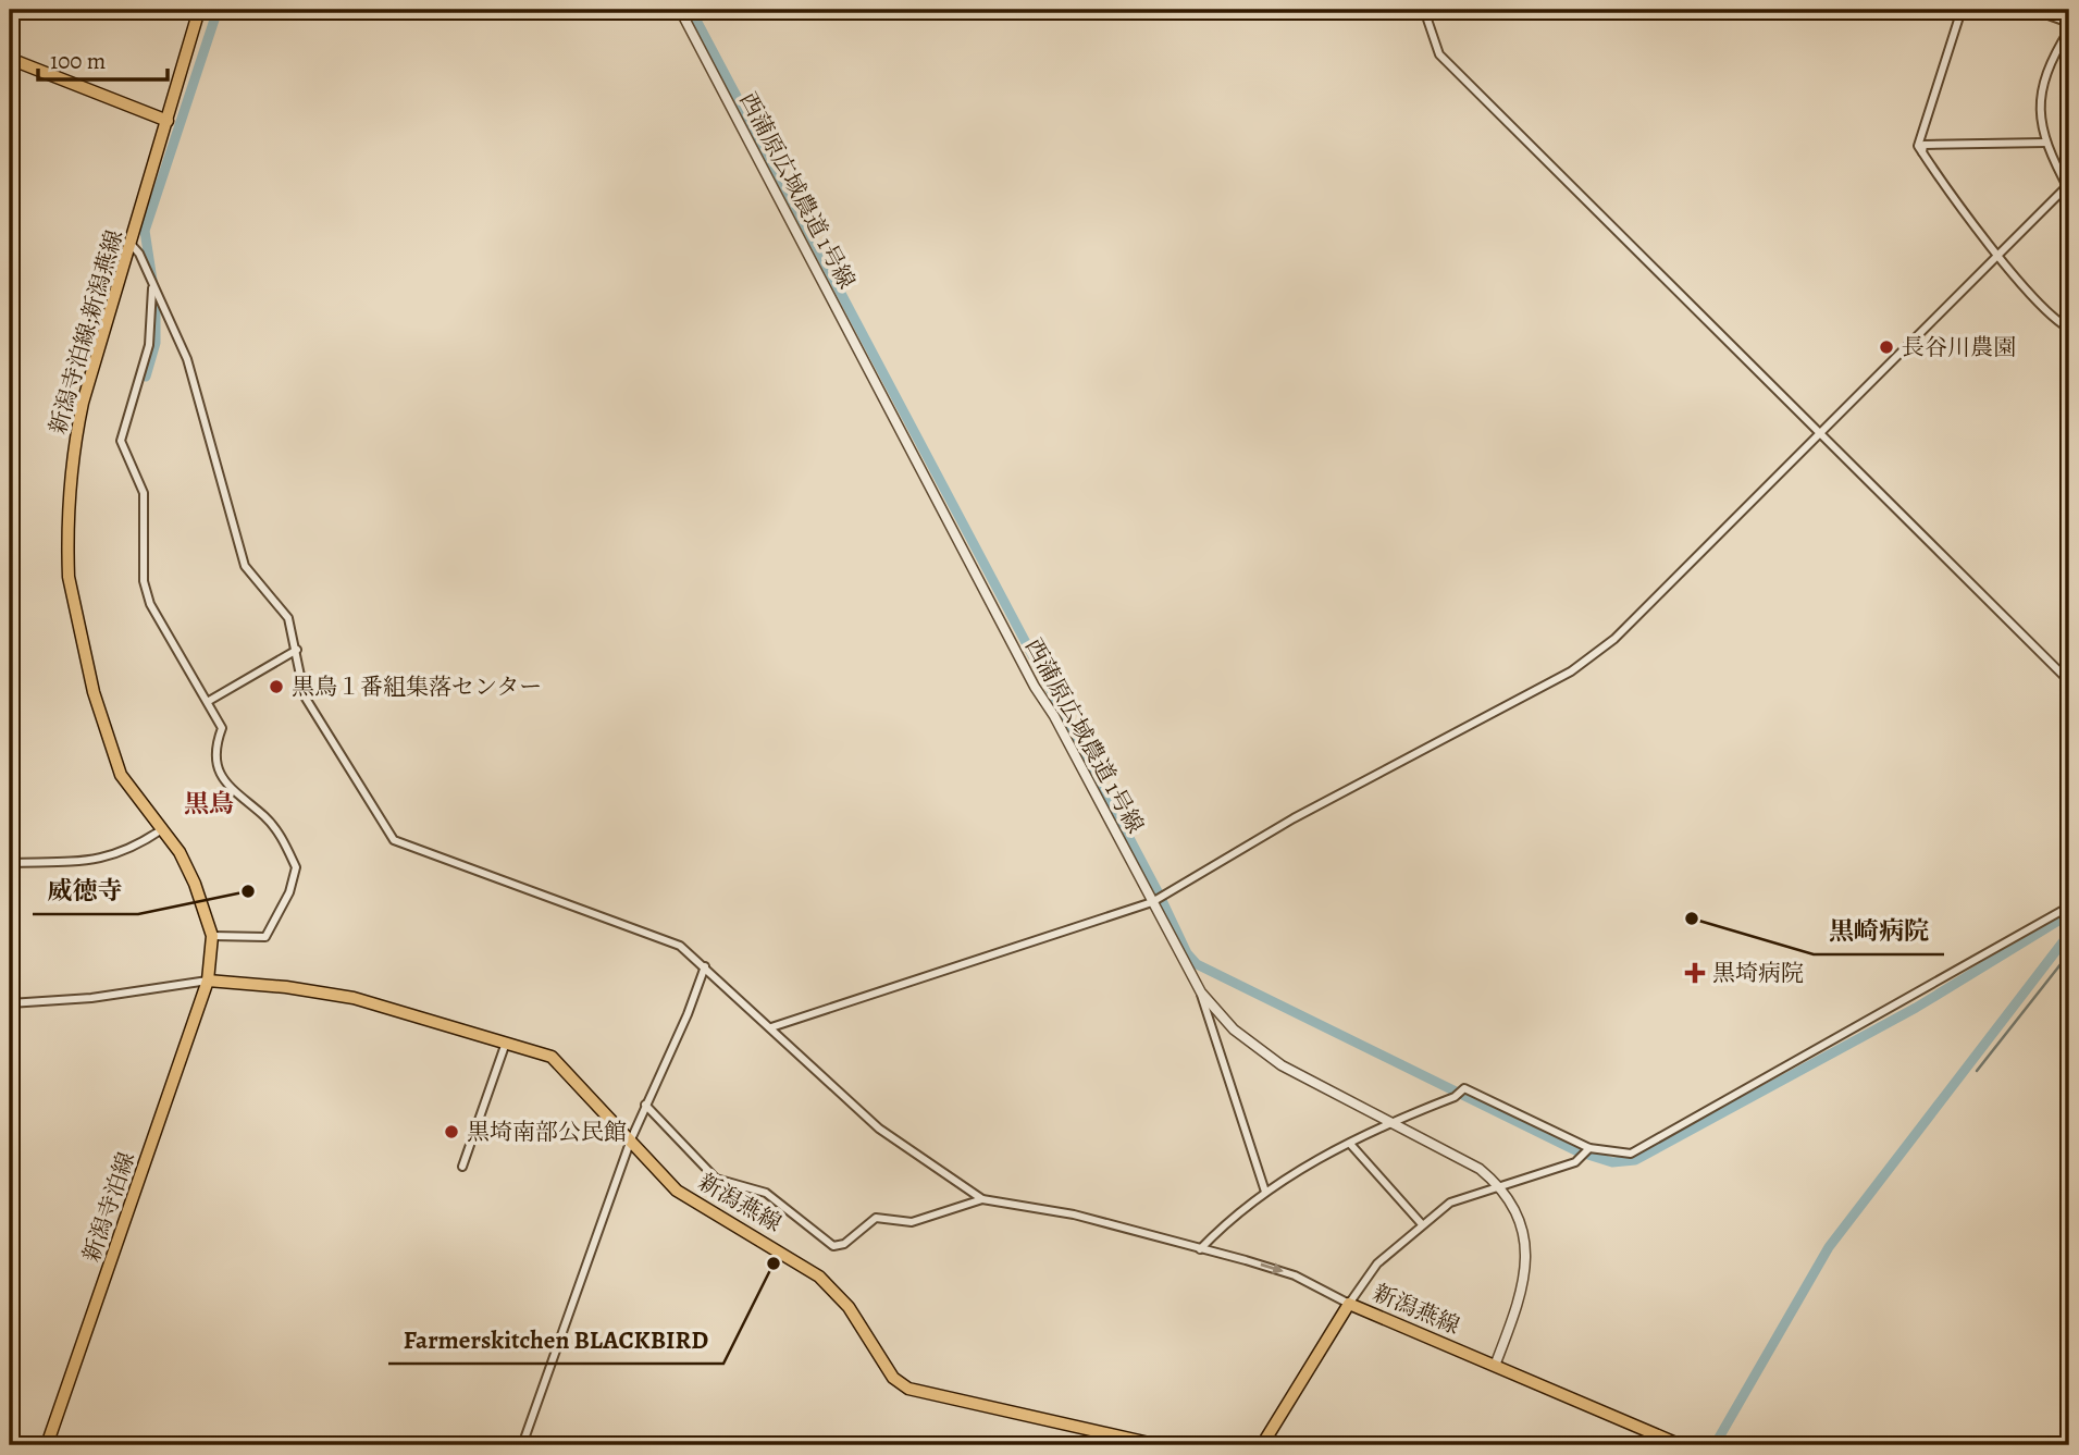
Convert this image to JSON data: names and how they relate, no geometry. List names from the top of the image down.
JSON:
{
  "streets": {
    "main road": ["新潟寺泊線;新潟燕線", "新潟燕線", "新潟寺泊線"],
    "street": ["西蒲原広域農道 1号線"]
  },
  "crossings": [
    ["西蒲原広域農道 1号線", "新潟燕線"],
    ["新潟寺泊線;新潟燕線", "新潟燕線"],
    ["新潟寺泊線;新潟燕線", "新潟寺泊線"],
    ["新潟燕線", "新潟寺泊線"]
  ],
  "districts": ["黒鳥"],
  "places": {
    "other": [
      "長谷川農園",
      "黒鳥１番組集落センター",
      "威徳寺",
      "黒崎病院",
      "黒埼南部公民館",
      "Farmerskitchen BLACKBIRD"
    ],
    "health": ["黒埼病院"]
  },
  "scale_bar": "100 m"
}
